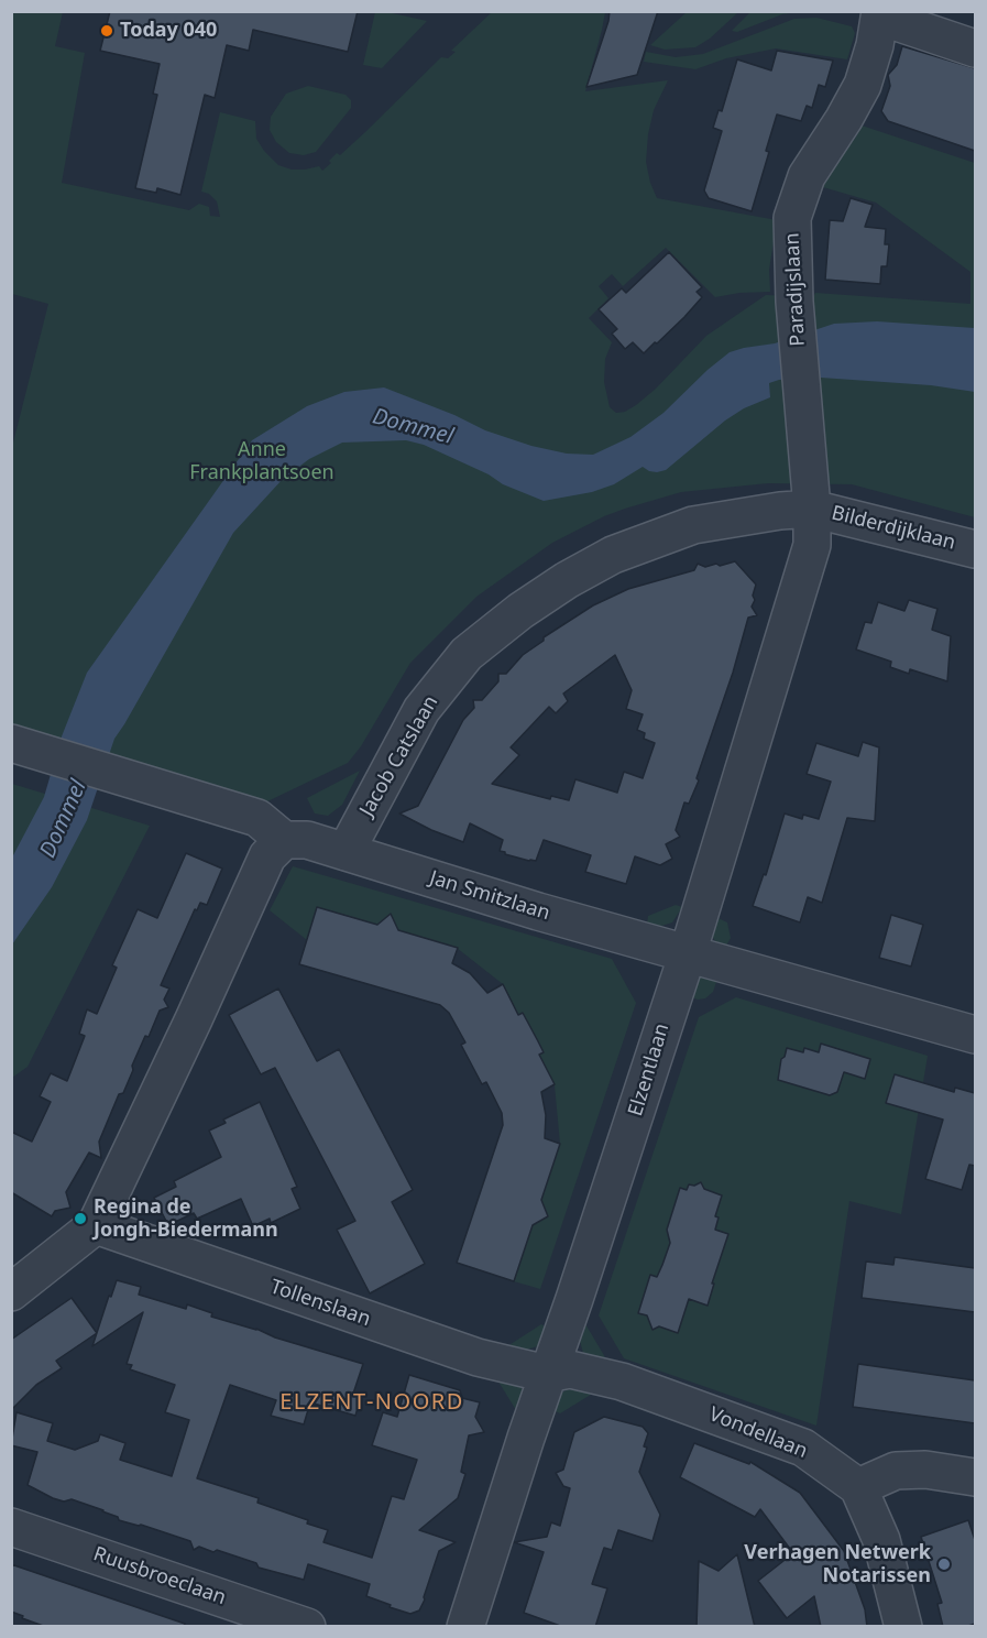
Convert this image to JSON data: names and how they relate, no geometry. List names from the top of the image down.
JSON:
{
  "streets": {
    "street": [
      "Paradijslaan",
      "Bilderdijklaan",
      "Jacob Catslaan",
      "Jan Smitzlaan",
      "Elzentlaan",
      "Tollenslaan",
      "Vondellaan",
      "Ruusbroeclaan"
    ]
  },
  "crossings": [
    ["Paradijslaan", "Bilderdijklaan"],
    ["Paradijslaan", "Jacob Catslaan"],
    ["Paradijslaan", "Elzentlaan"],
    ["Bilderdijklaan", "Jacob Catslaan"],
    ["Bilderdijklaan", "Elzentlaan"],
    ["Jacob Catslaan", "Jan Smitzlaan"],
    ["Jacob Catslaan", "Elzentlaan"],
    ["Jan Smitzlaan", "Elzentlaan"],
    ["Elzentlaan", "Tollenslaan"],
    ["Elzentlaan", "Vondellaan"],
    ["Tollenslaan", "Vondellaan"]
  ],
  "districts": ["ELZENT-NOORD"],
  "water": ["Dommel"],
  "parks": ["Anne Frankplantsoen"],
  "places": ["Today 040", "Regina de Jongh-Biedermann", "Verhagen Netwerk Notarissen"]
}
